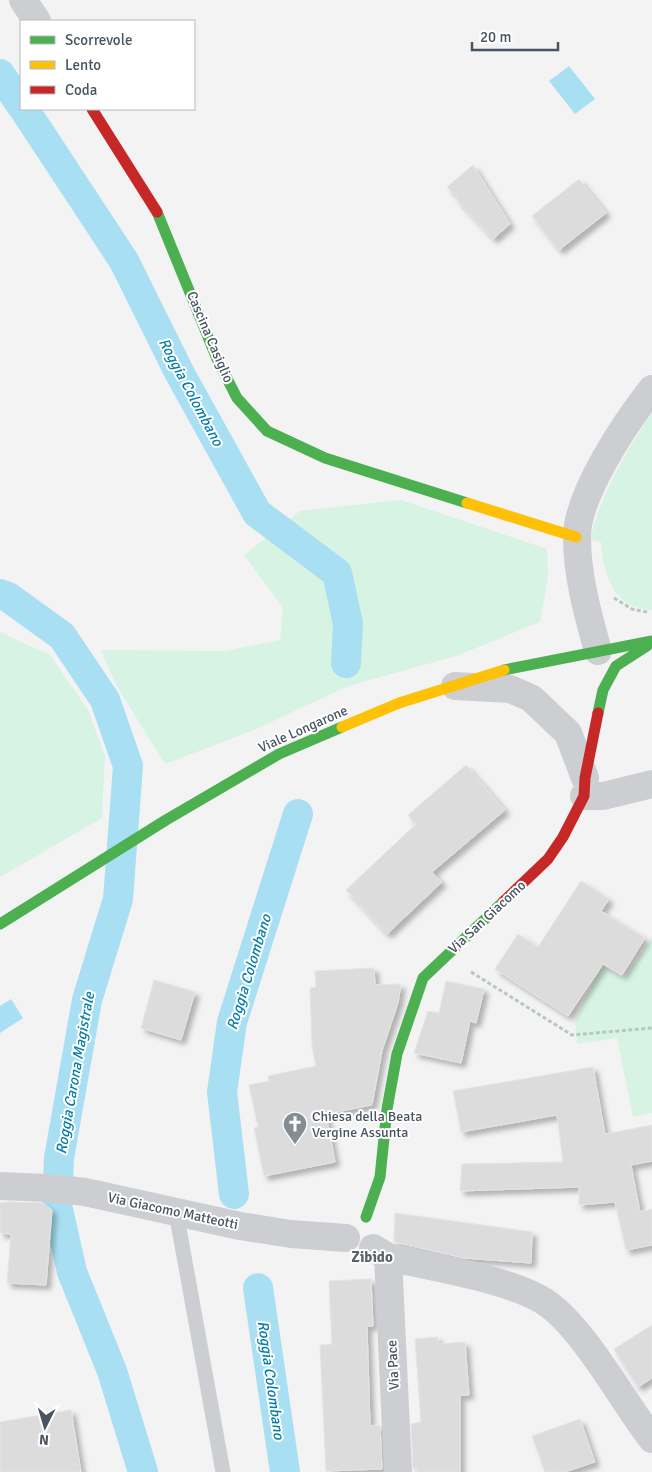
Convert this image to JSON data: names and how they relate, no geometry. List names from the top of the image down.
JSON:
{
  "streets": {
    "street": [
      "Cascina Casiglio",
      "Viale Longarone",
      "Via San Giacomo",
      "Via Giacomo Matteotti",
      "Via Pace"
    ]
  },
  "crossings": [
    ["Viale Longarone", "Via San Giacomo"],
    ["Via San Giacomo", "Via Giacomo Matteotti"],
    ["Via San Giacomo", "Via Pace"],
    ["Via Giacomo Matteotti", "Via Pace"]
  ],
  "districts": ["Zibido"],
  "water": ["Roggia Colombano", "Roggia Carona Magistrale"],
  "places": {
    "church": ["Chiesa della Beata Vergine Assunta"]
  },
  "legend": ["Scorrevole", "Lento", "Coda"],
  "scale_bar": "20 m",
  "north": "bottom"
}
